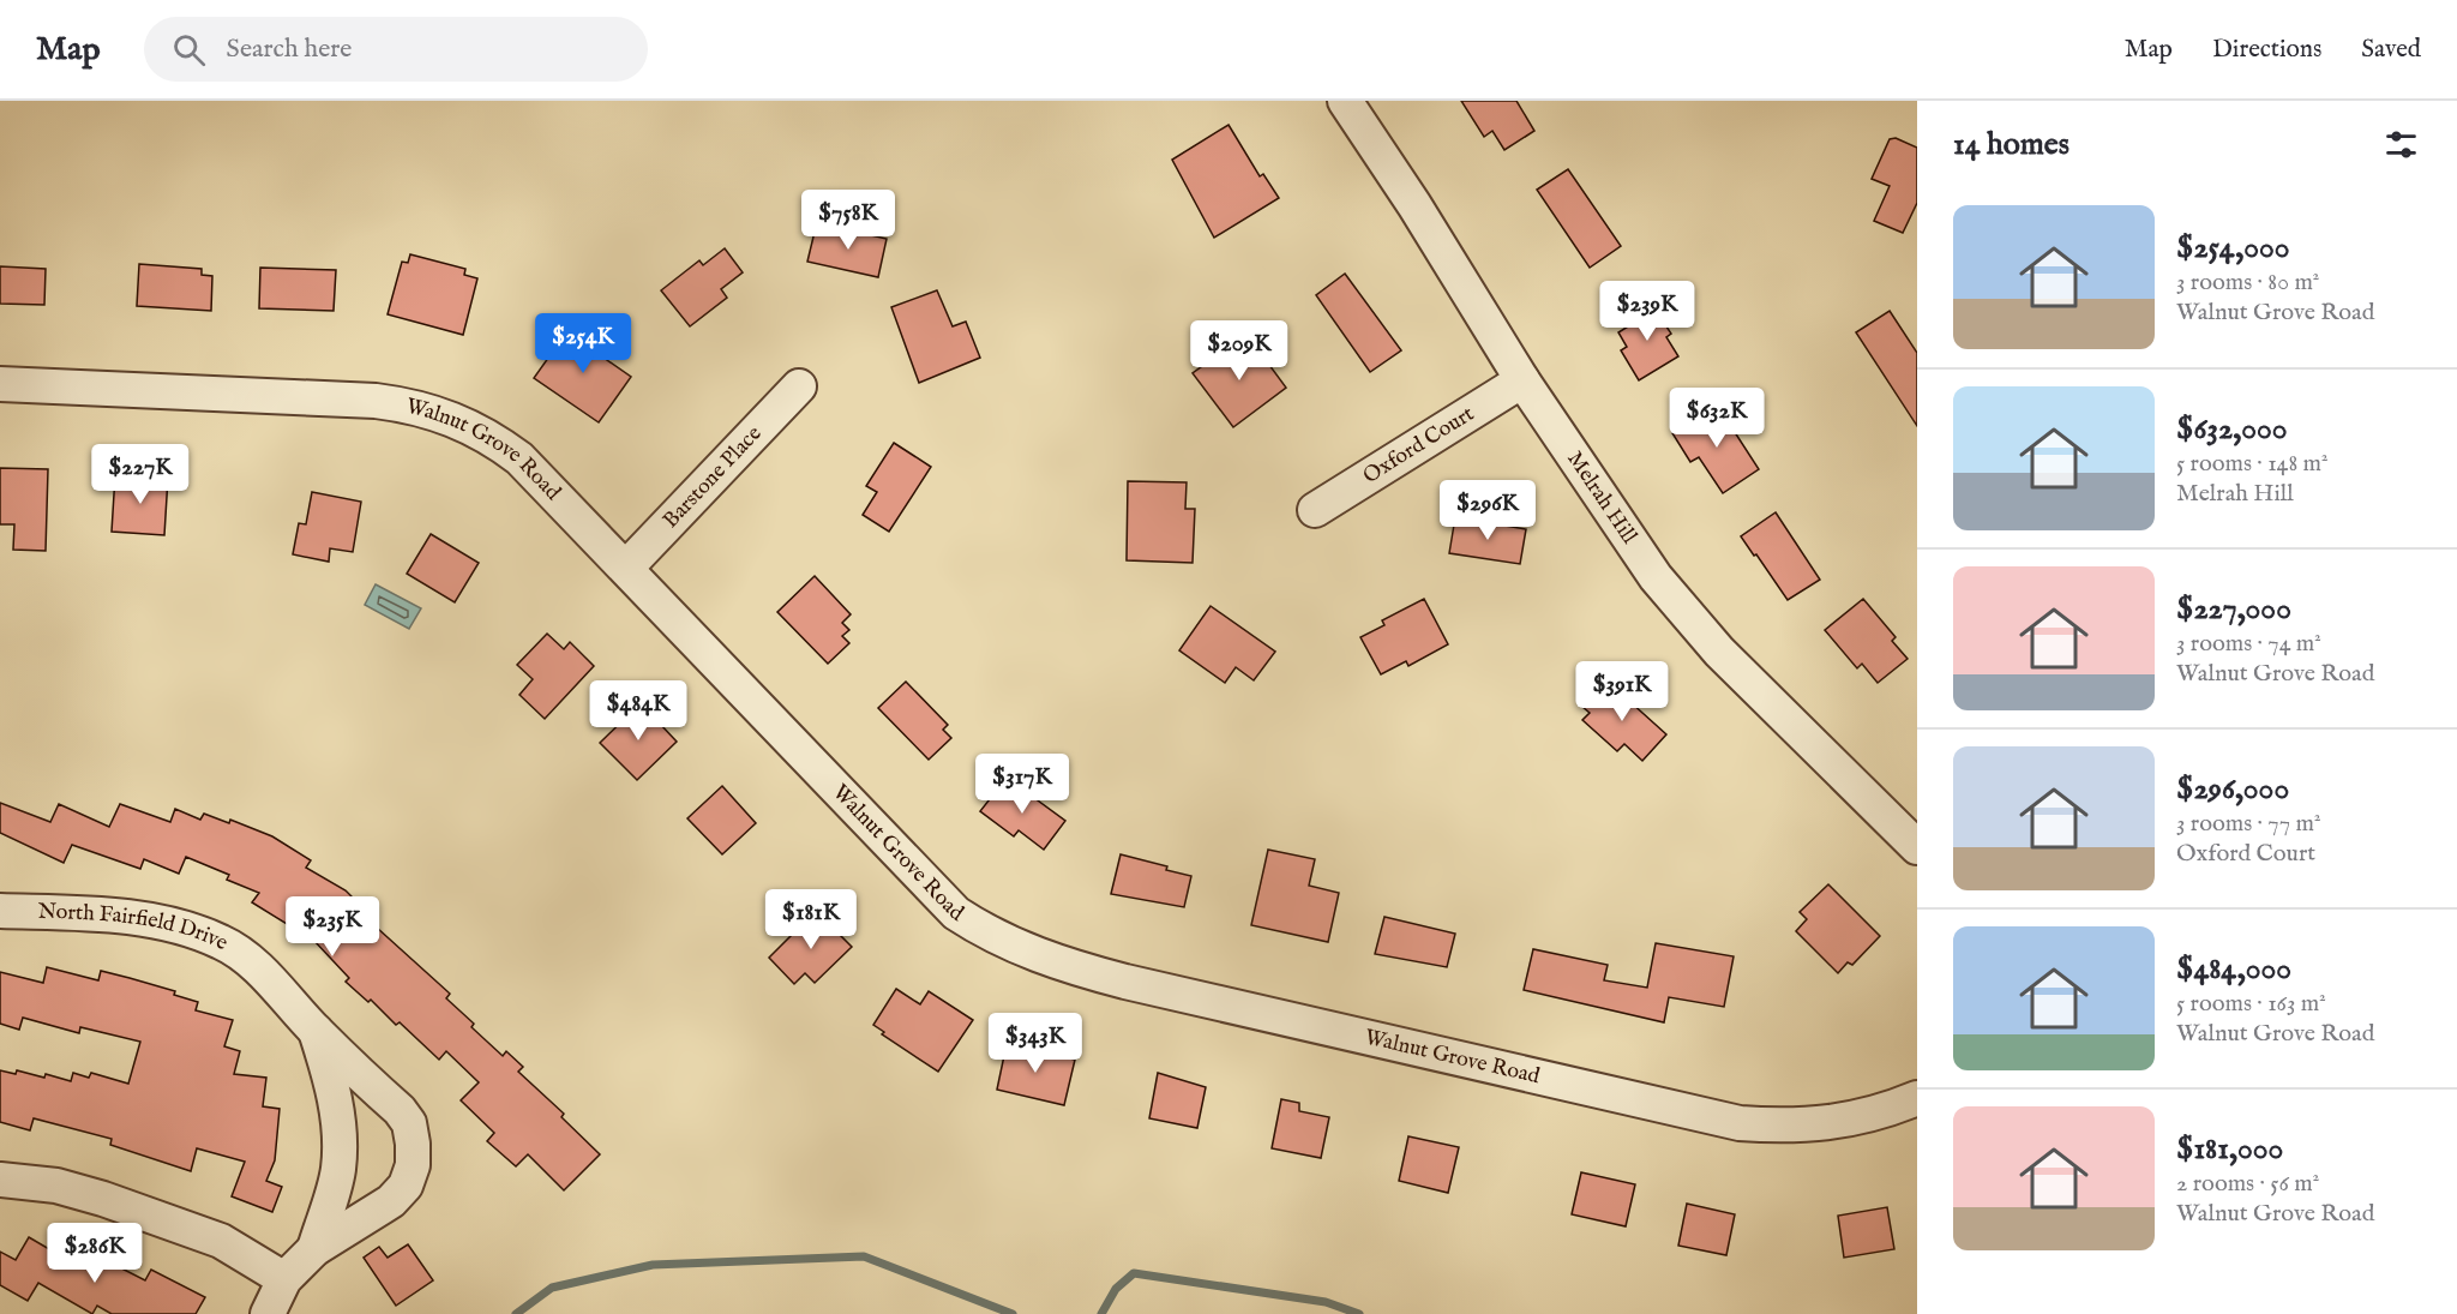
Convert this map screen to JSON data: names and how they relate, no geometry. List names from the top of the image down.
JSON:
{
  "streets": {
    "street": [
      "Oxford Court",
      "Walnut Grove Road",
      "Barstone Place",
      "Melrah Hill",
      "North Fairfield Drive"
    ]
  },
  "crossings": [
    ["Oxford Court", "Melrah Hill"],
    ["Walnut Grove Road", "Barstone Place"]
  ],
  "page": {
    "header": "Map",
    "search": "Search here",
    "nav": ["Map", "Directions", "Saved"],
    "heading": "14 homes",
    "list": [
      {
        "name": "$254,000",
        "note": "3 rooms · 80 m² · Walnut Grove Road"
      },
      {
        "name": "$632,000",
        "note": "5 rooms · 148 m² · Melrah Hill"
      },
      {
        "name": "$227,000",
        "note": "3 rooms · 74 m² · Walnut Grove Road"
      },
      {
        "name": "$296,000",
        "note": "3 rooms · 77 m² · Oxford Court"
      },
      {
        "name": "$484,000",
        "note": "5 rooms · 163 m² · Walnut Grove Road"
      },
      {
        "name": "$181,000",
        "note": "2 rooms · 56 m² · Walnut Grove Road"
      }
    ],
    "price": [
      "$758K",
      "$239K",
      "$254K",
      "$209K",
      "$632K",
      "$227K",
      "$296K",
      "$391K",
      "$484K",
      "$317K",
      "$181K",
      "$235K",
      "$343K",
      "$286K"
    ]
  }
}
